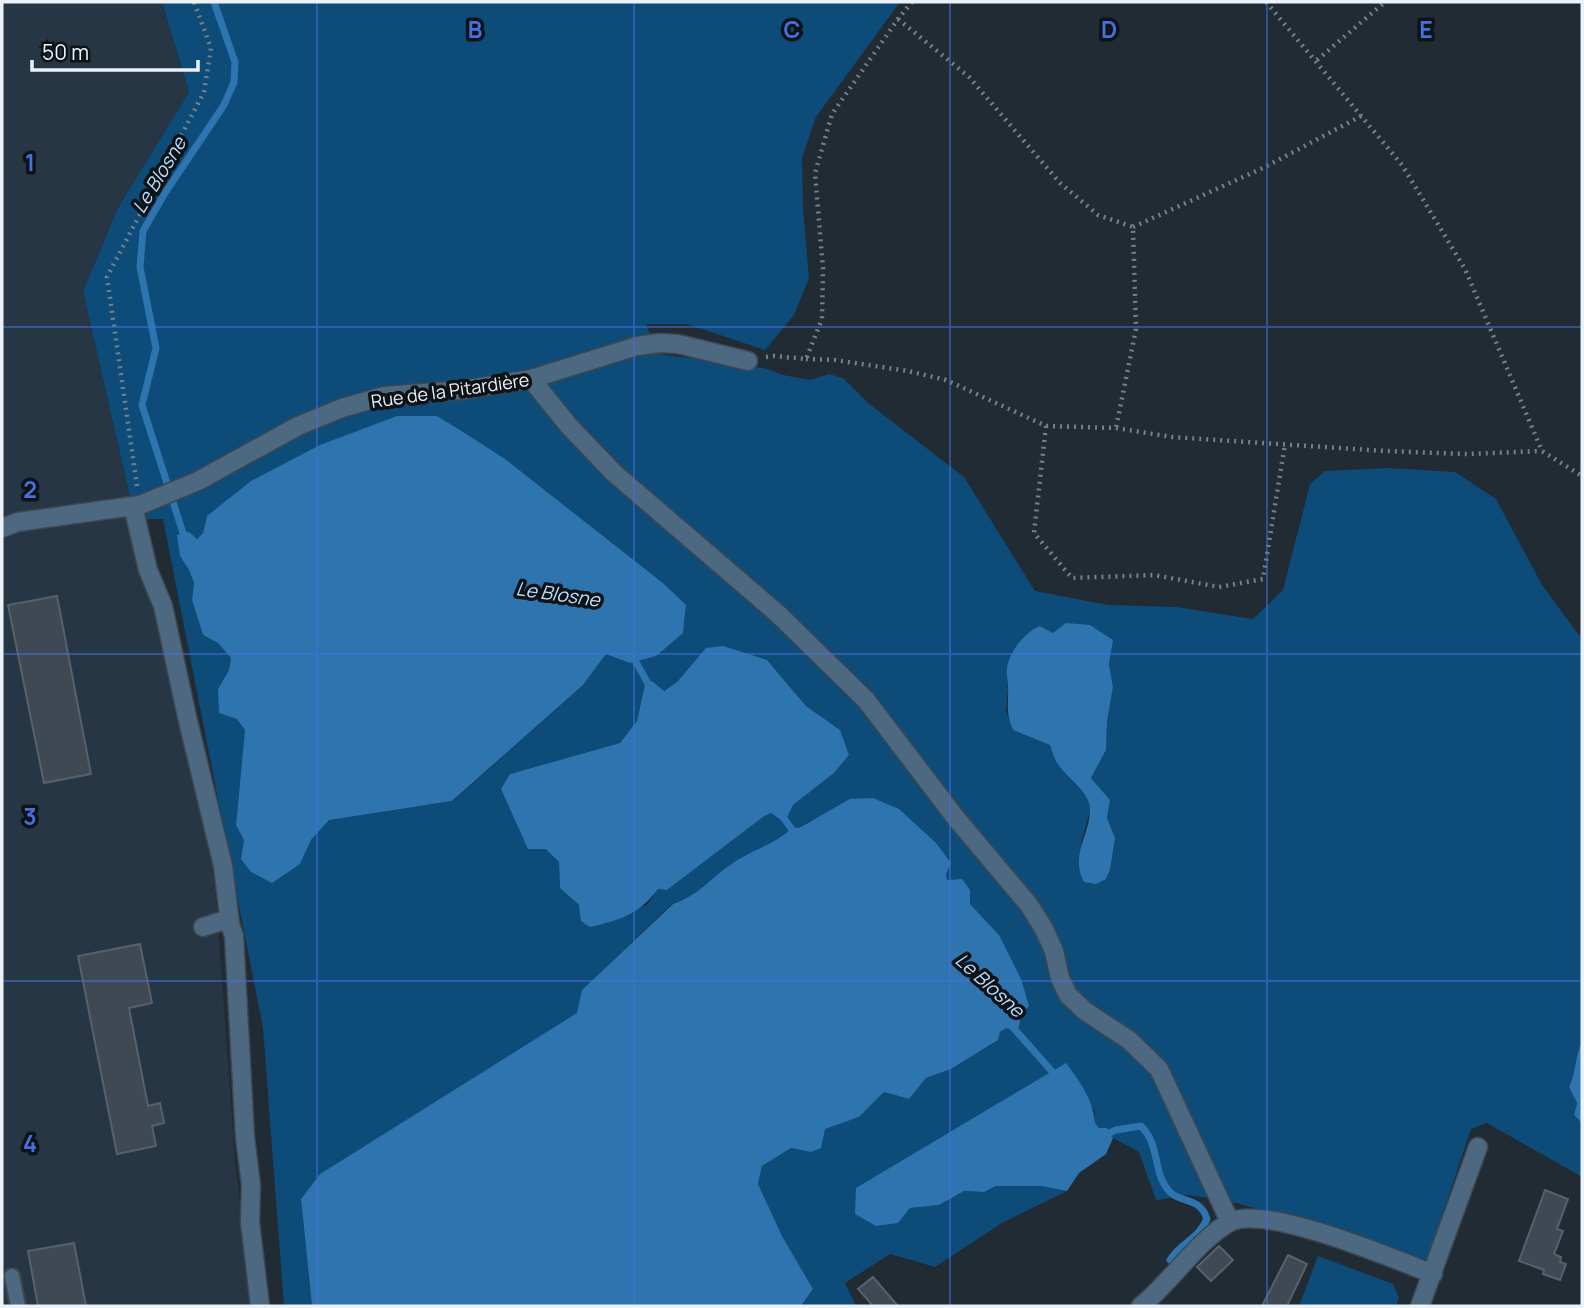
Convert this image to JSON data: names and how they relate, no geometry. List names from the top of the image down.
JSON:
{
  "streets": {
    "street": ["Rue de la Pitardière"]
  },
  "water": ["Le Blosne"],
  "scale_bar": "50 m",
  "grid": {
    "columns": [
      "B",
      "C",
      "D",
      "E"
    ],
    "rows": [
      "1",
      "2",
      "3",
      "4"
    ]
  }
}
